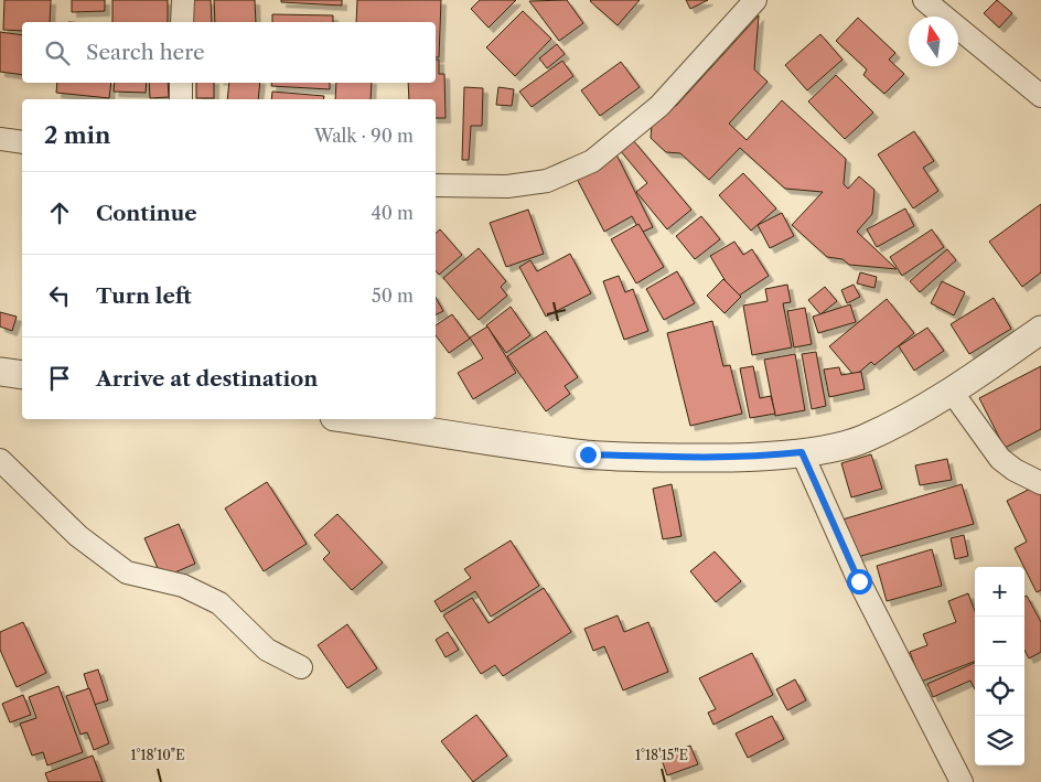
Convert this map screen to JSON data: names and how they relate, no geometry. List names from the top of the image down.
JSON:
{
  "north": "top",
  "page": {
    "search": "Search here",
    "heading": ["2 min", "Walk · 90 m"],
    "list": [
      ["Continue", "40 m"],
      ["Turn left", "50 m"],
      "Arrive at destination"
    ],
    "map_buttons": ["+", "−"]
  },
  "coordinates": ["1°18'10\"E", "1°18'15\"E"]
}
